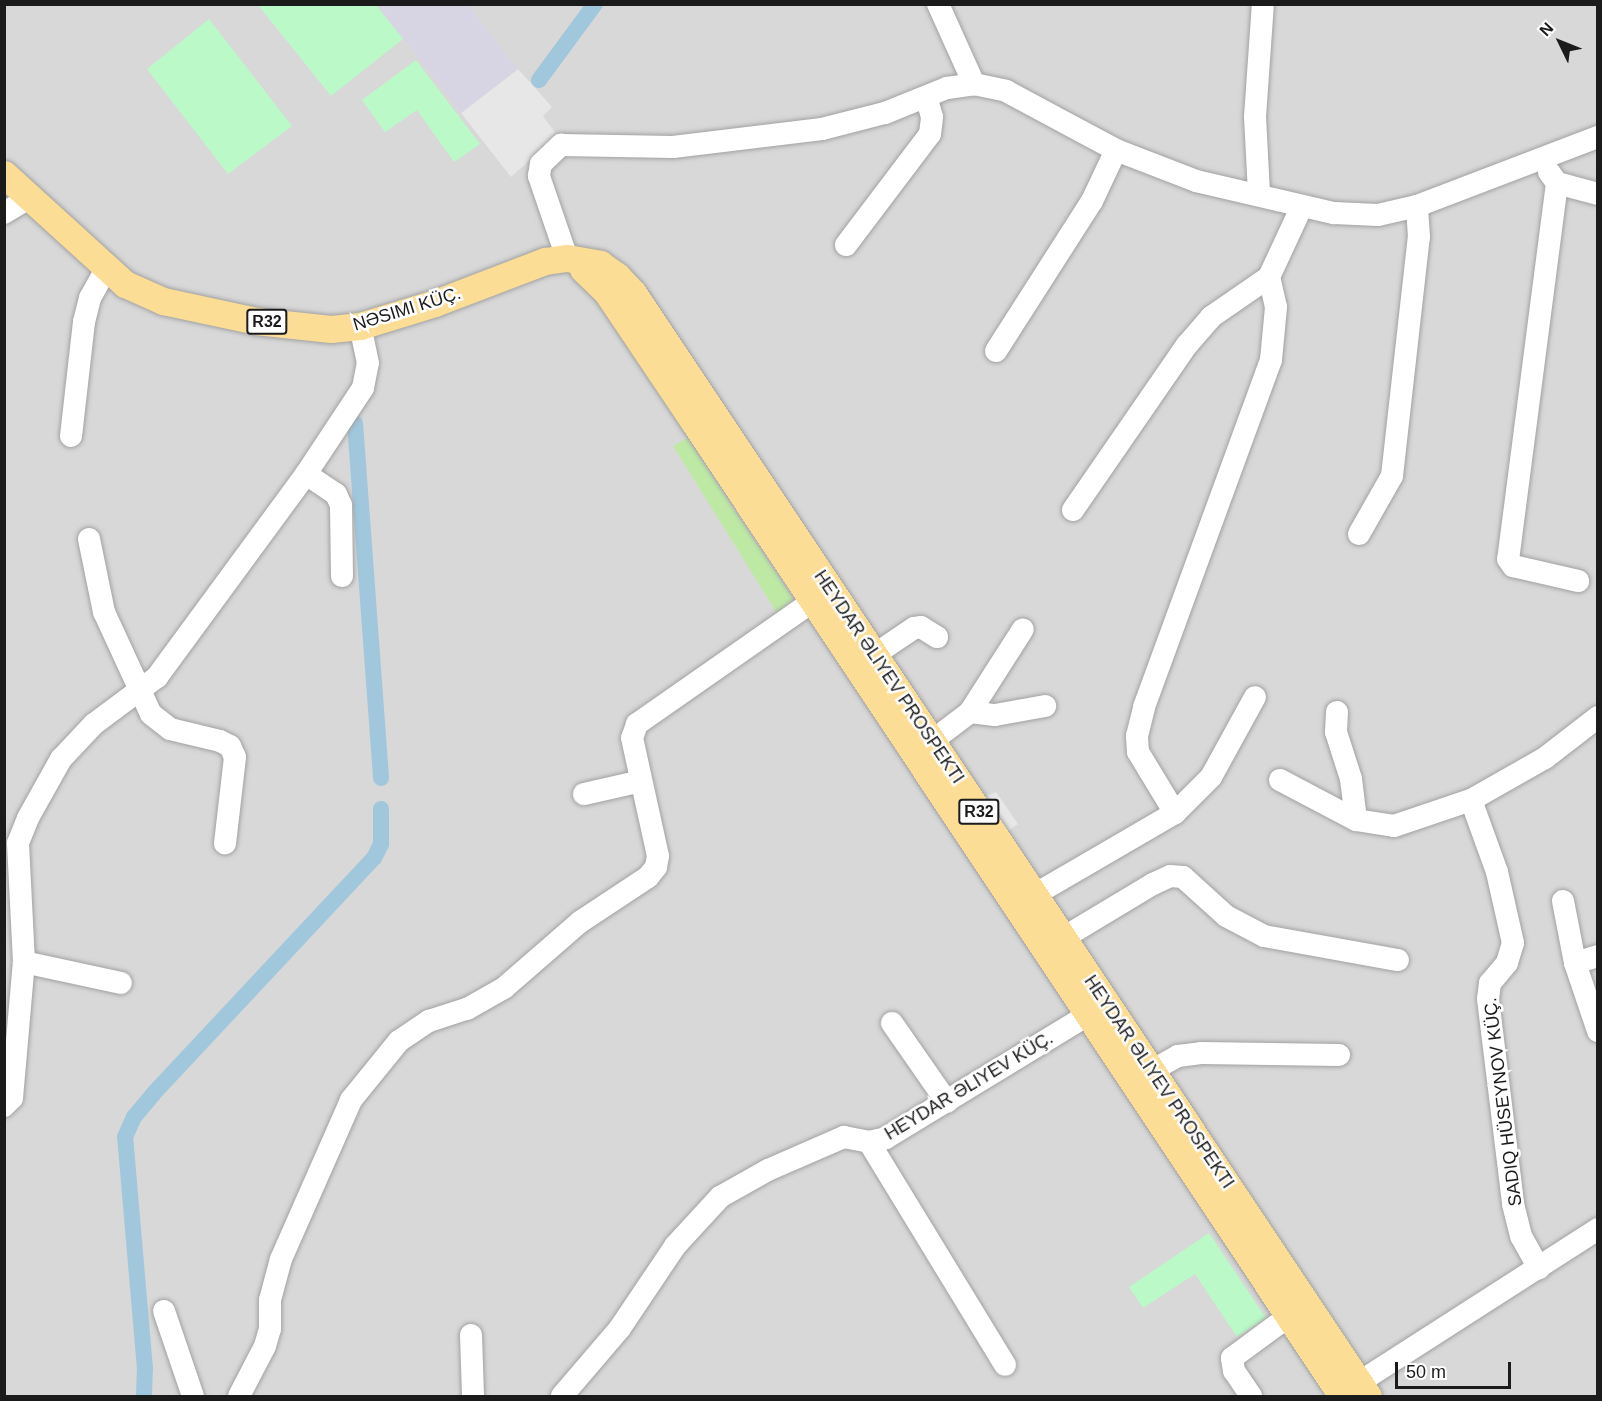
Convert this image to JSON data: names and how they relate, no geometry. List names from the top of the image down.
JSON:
{
  "streets": {
    "main road": ["NƏSIMI KÜÇ.", "R32", "HEYDAR ƏLIYEV PROSPEKTI"],
    "street": ["HEYDAR ƏLIYEV KÜÇ."]
  },
  "crossings": [
    ["NƏSIMI KÜÇ.", "R32"],
    ["NƏSIMI KÜÇ.", "HEYDAR ƏLIYEV PROSPEKTI"],
    ["R32", "HEYDAR ƏLIYEV PROSPEKTI"],
    ["R32", "HEYDAR ƏLIYEV KÜÇ."]
  ],
  "scale_bar": "50 m",
  "north": "top left"
}
